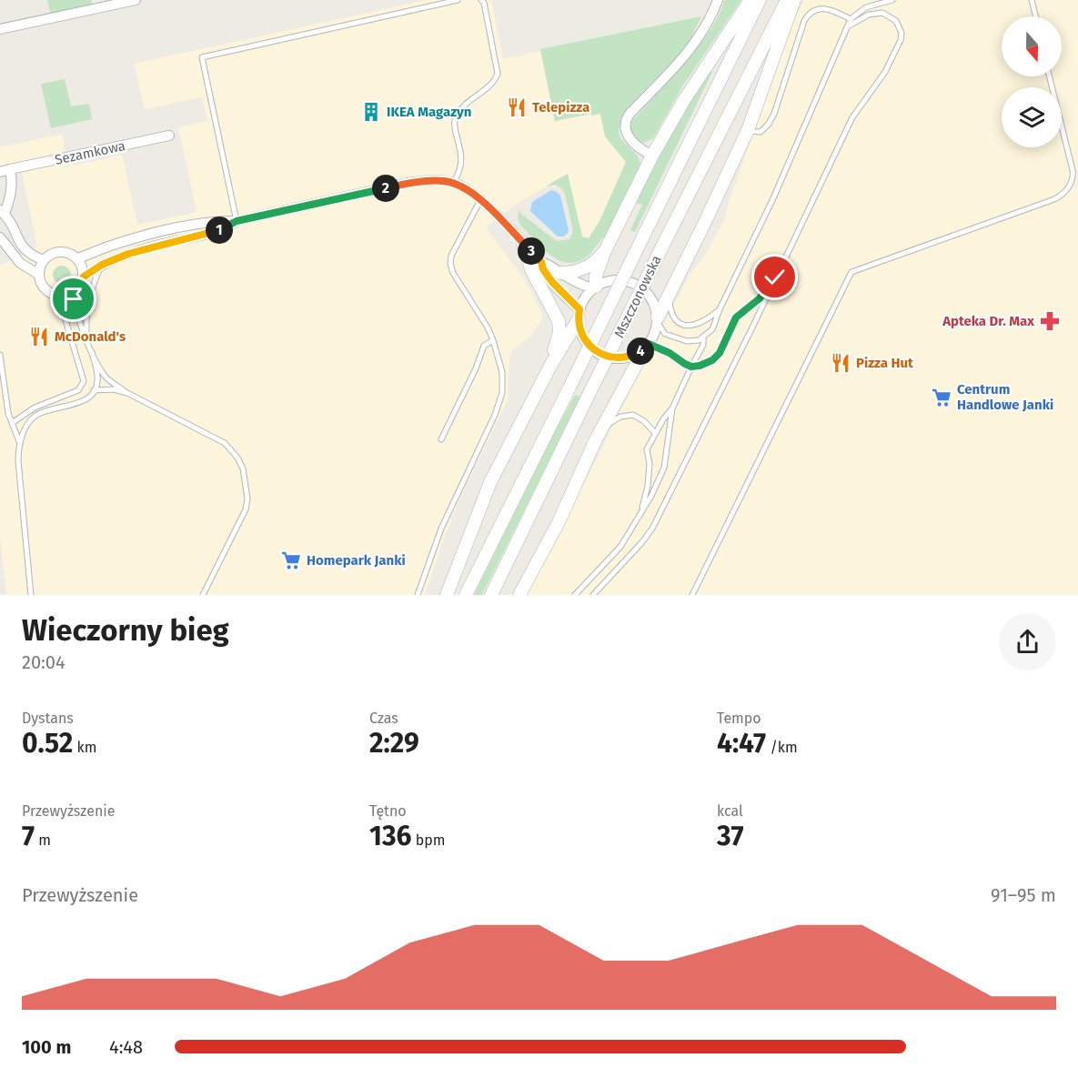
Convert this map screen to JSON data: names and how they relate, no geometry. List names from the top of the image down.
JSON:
{
  "streets": {
    "main road": ["Mszczonowska"],
    "street": ["Sezamkowa"]
  },
  "places": {
    "restaurant": ["Telepizza", "McDonald's", "Pizza Hut"],
    "building": ["IKEA Magazyn"],
    "pharmacy": ["Apteka Dr. Max"],
    "supermarket": ["Centrum Handlowe Janki", "Homepark Janki"]
  },
  "north": "bottom",
  "page": {
    "pins": [
      "2",
      "1",
      "3",
      "4"
    ],
    "heading": ["Wieczorny bieg", "20:04"],
    "stats": [
      ["Dystans", "0.52 km"],
      ["Czas", "2:29"],
      ["Tempo", "4:47 /km"],
      ["Przewyższenie", "7 m"],
      ["Tętno", "136 bpm"],
      ["kcal", "37"]
    ],
    "chart": ["Przewyższenie", "91–95 m"],
    "list": [
      {
        "name": "100 m",
        "note": "4:48"
      }
    ]
  }
}
